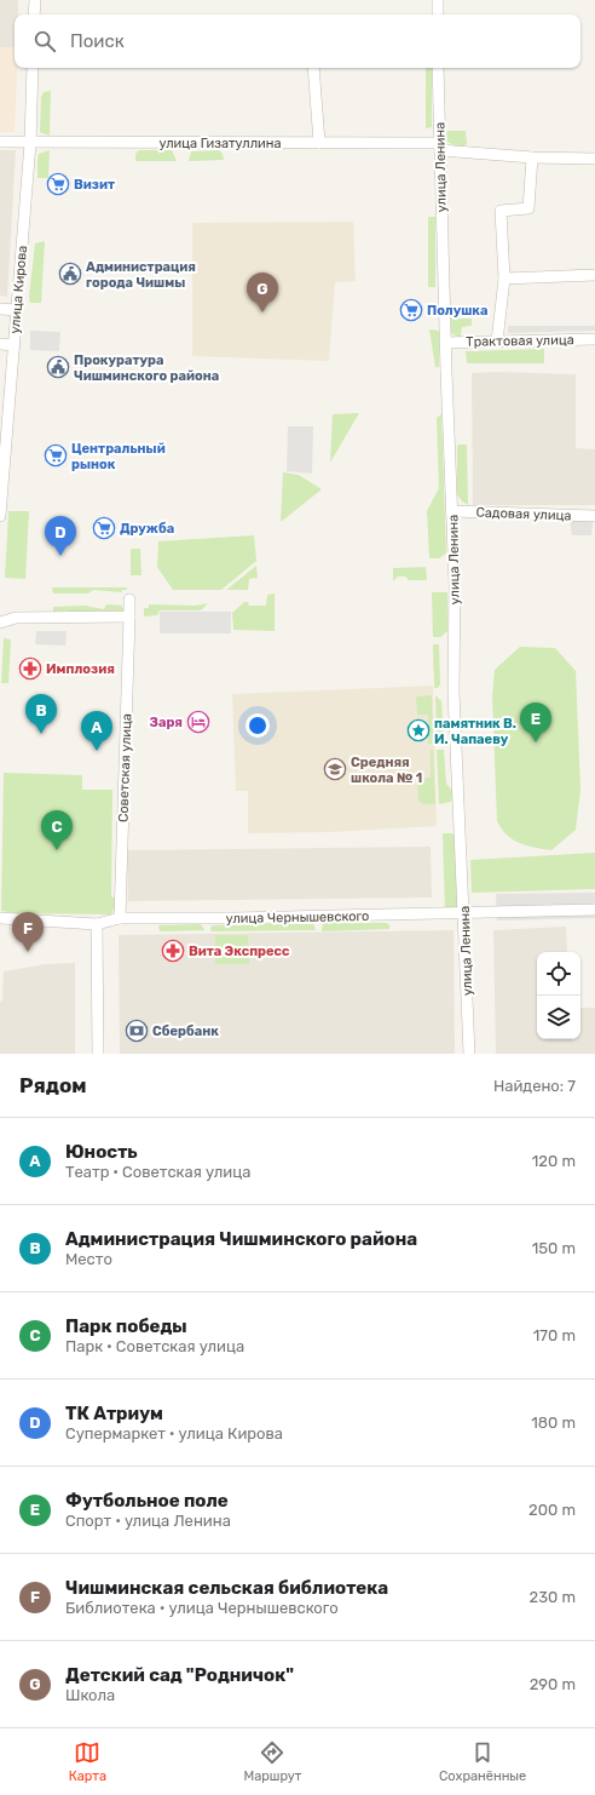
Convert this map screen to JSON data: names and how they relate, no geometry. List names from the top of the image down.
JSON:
{
  "streets": {
    "street": [
      "улица Гизатуллина",
      "улица Ленина",
      "улица Кирова",
      "Трактовая улица",
      "Садовая улица",
      "Советская улица",
      "улица Чернышевского"
    ]
  },
  "crossings": [
    ["улица Гизатуллина", "улица Ленина"],
    ["улица Гизатуллина", "улица Кирова"],
    ["улица Ленина", "Трактовая улица"],
    ["улица Ленина", "Садовая улица"],
    ["улица Ленина", "улица Чернышевского"],
    ["Советская улица", "улица Чернышевского"]
  ],
  "places": {
    "supermarket": [
      "Визит",
      "Полушка",
      "Центральный рынок",
      "Дружба"
    ],
    "public building": ["Администрация города Чишмы", "Прокуратура Чишминского района"],
    "pharmacy": ["Имплозия", "Вита Экспресс"],
    "hotel": ["Заря"],
    "place": ["памятник В. И. Чапаеву"],
    "school or university": ["Средняя школа № 1"],
    "bank": ["Сбербанк"]
  },
  "page": {
    "search": "Поиск",
    "pins": [
      "G",
      "D",
      "B",
      "E",
      "A",
      "C",
      "F"
    ],
    "heading": ["Рядом", "Найдено: 7"],
    "list": [
      {
        "mark": "A",
        "name": "Юность",
        "note": "Театр · Советская улица",
        "value": "120 m"
      },
      {
        "mark": "B",
        "name": "Администрация Чишминского района",
        "note": "Место",
        "value": "150 m"
      },
      {
        "mark": "C",
        "name": "Парк победы",
        "note": "Парк · Советская улица",
        "value": "170 m"
      },
      {
        "mark": "D",
        "name": "ТК Атриум",
        "note": "Супермаркет · улица Кирова",
        "value": "180 m"
      },
      {
        "mark": "E",
        "name": "Футбольное поле",
        "note": "Спорт · улица Ленина",
        "value": "200 m"
      },
      {
        "mark": "F",
        "name": "Чишминская сельская библиотека",
        "note": "Библиотека · улица Чернышевского",
        "value": "230 m"
      },
      {
        "mark": "G",
        "name": "Детский сад \"Родничок\"",
        "note": "Школа",
        "value": "290 m"
      }
    ],
    "nav": ["Карта", "Маршрут", "Сохранённые"]
  }
}
